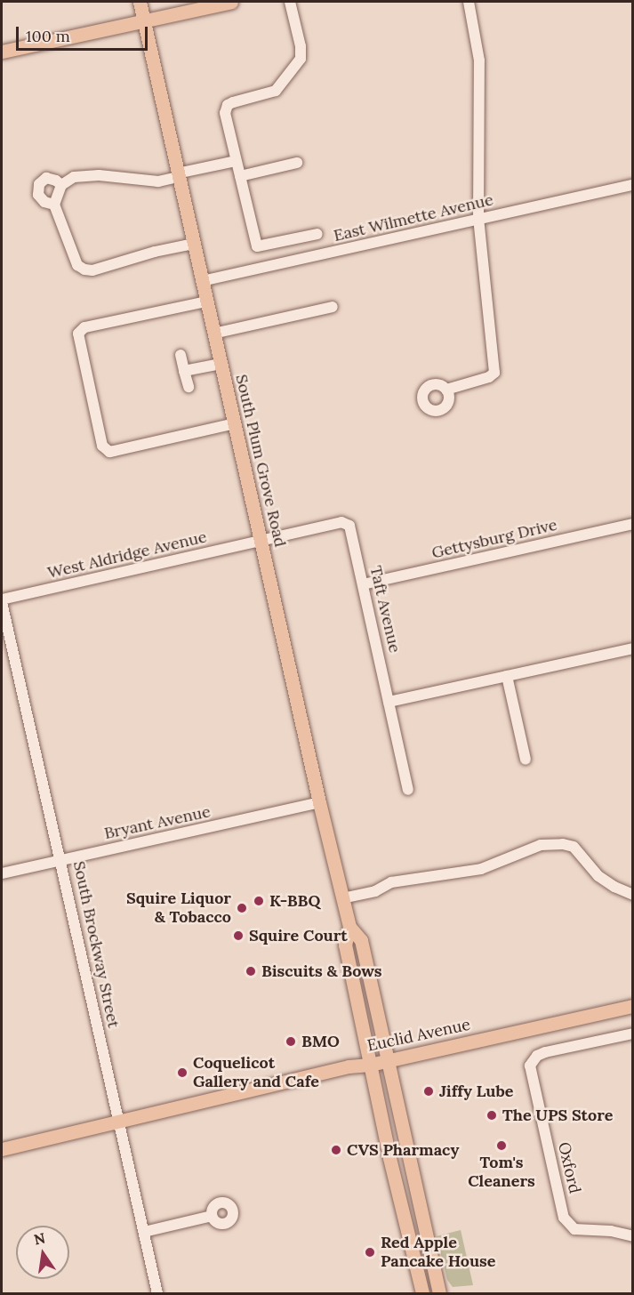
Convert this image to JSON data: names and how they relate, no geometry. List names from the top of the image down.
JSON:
{
  "streets": {
    "main road": ["South Plum Grove Road", "Euclid Avenue"],
    "street": [
      "East Wilmette Avenue",
      "Gettysburg Drive",
      "West Aldridge Avenue",
      "Taft Avenue",
      "Bryant Avenue",
      "South Brockway Street",
      "Oxford"
    ]
  },
  "crossings": [
    ["East Wilmette Avenue", "South Plum Grove Road"],
    ["South Plum Grove Road", "West Aldridge Avenue"],
    ["South Plum Grove Road", "Taft Avenue"],
    ["South Plum Grove Road", "Bryant Avenue"],
    ["South Plum Grove Road", "Euclid Avenue"],
    ["Gettysburg Drive", "Taft Avenue"],
    ["West Aldridge Avenue", "Taft Avenue"],
    ["West Aldridge Avenue", "South Brockway Street"],
    ["Bryant Avenue", "South Brockway Street"],
    ["South Brockway Street", "Euclid Avenue"]
  ],
  "places": [
    "K-BBQ",
    "Squire Liquor & Tobacco",
    "Squire Court",
    "Biscuits & Bows",
    "BMO",
    "Coquelicot Gallery and Cafe",
    "Jiffy Lube",
    "The UPS Store",
    "Tom's Cleaners",
    "CVS Pharmacy",
    "Red Apple Pancake House"
  ],
  "scale_bar": "100 m",
  "north": "top"
}
